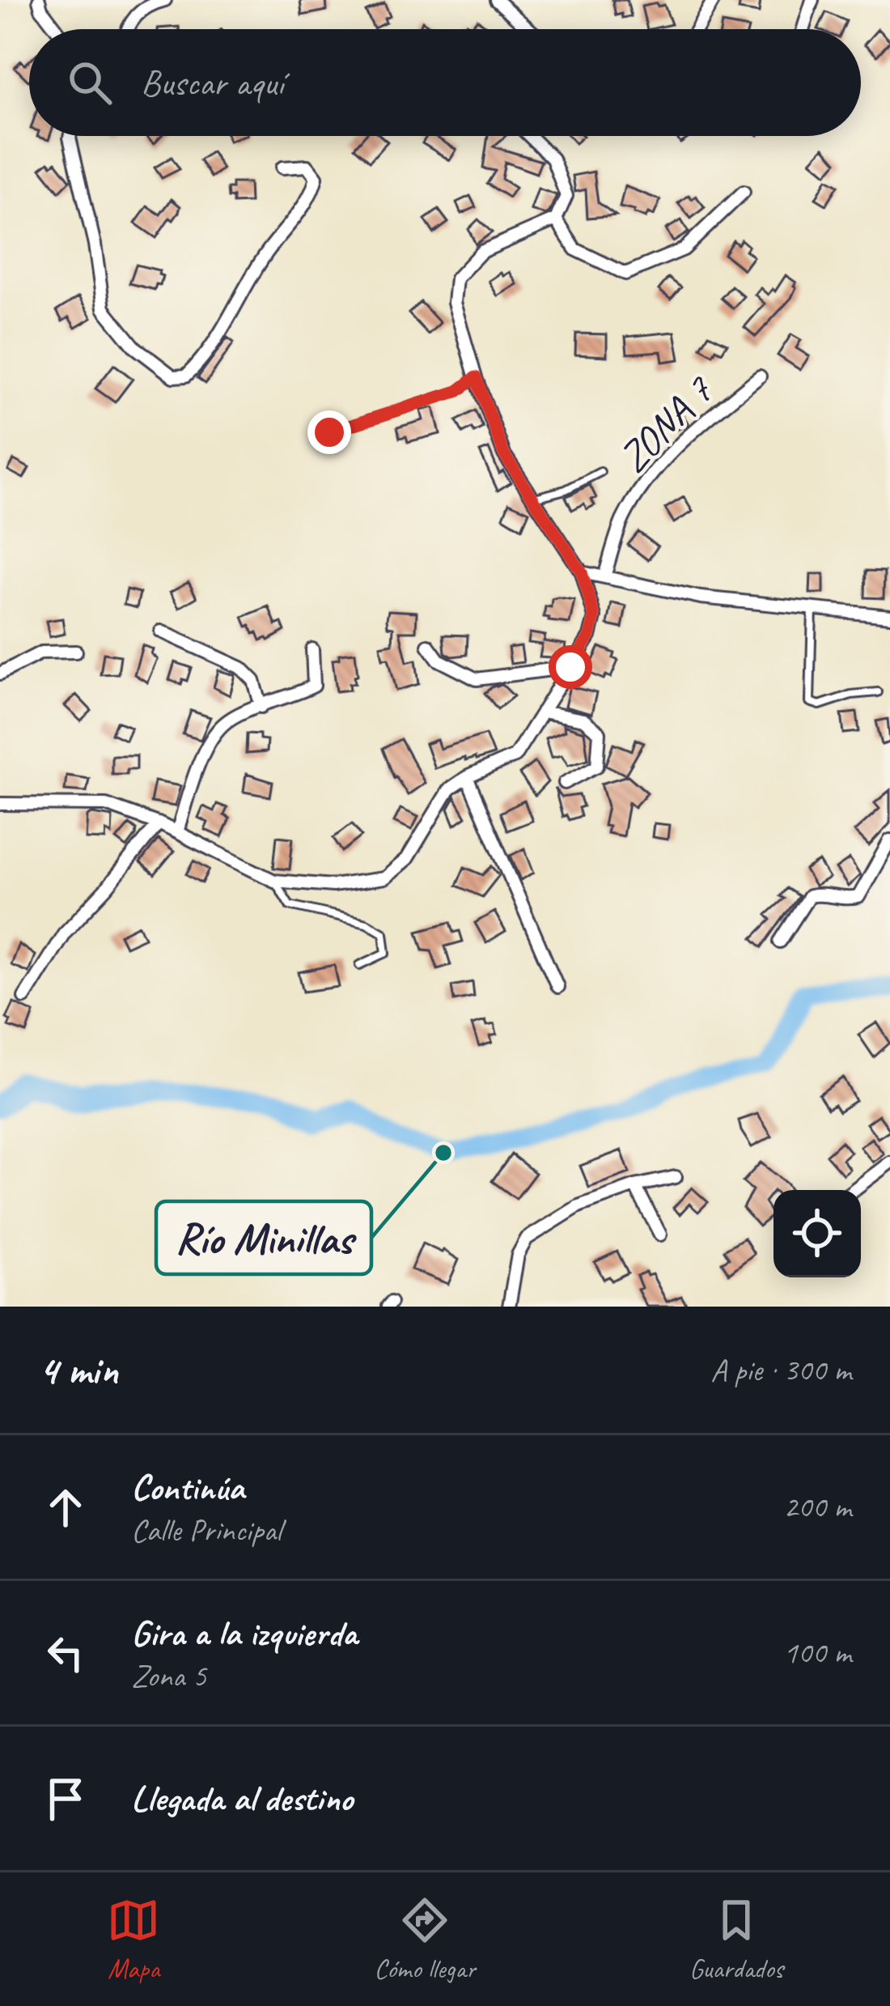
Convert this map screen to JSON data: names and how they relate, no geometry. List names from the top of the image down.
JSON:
{
  "streets": {
    "street": ["ZONA 7"]
  },
  "places": ["Río Minillas"],
  "page": {
    "search": "Buscar aquí",
    "heading": ["4 min", "A pie · 300 m"],
    "list": [
      ["Continúa", "Calle Principal", "200 m"],
      ["Gira a la izquierda", "Zona 5", "100 m"],
      "Llegada al destino"
    ],
    "nav": ["Mapa", "Cómo llegar", "Guardados"]
  }
}
